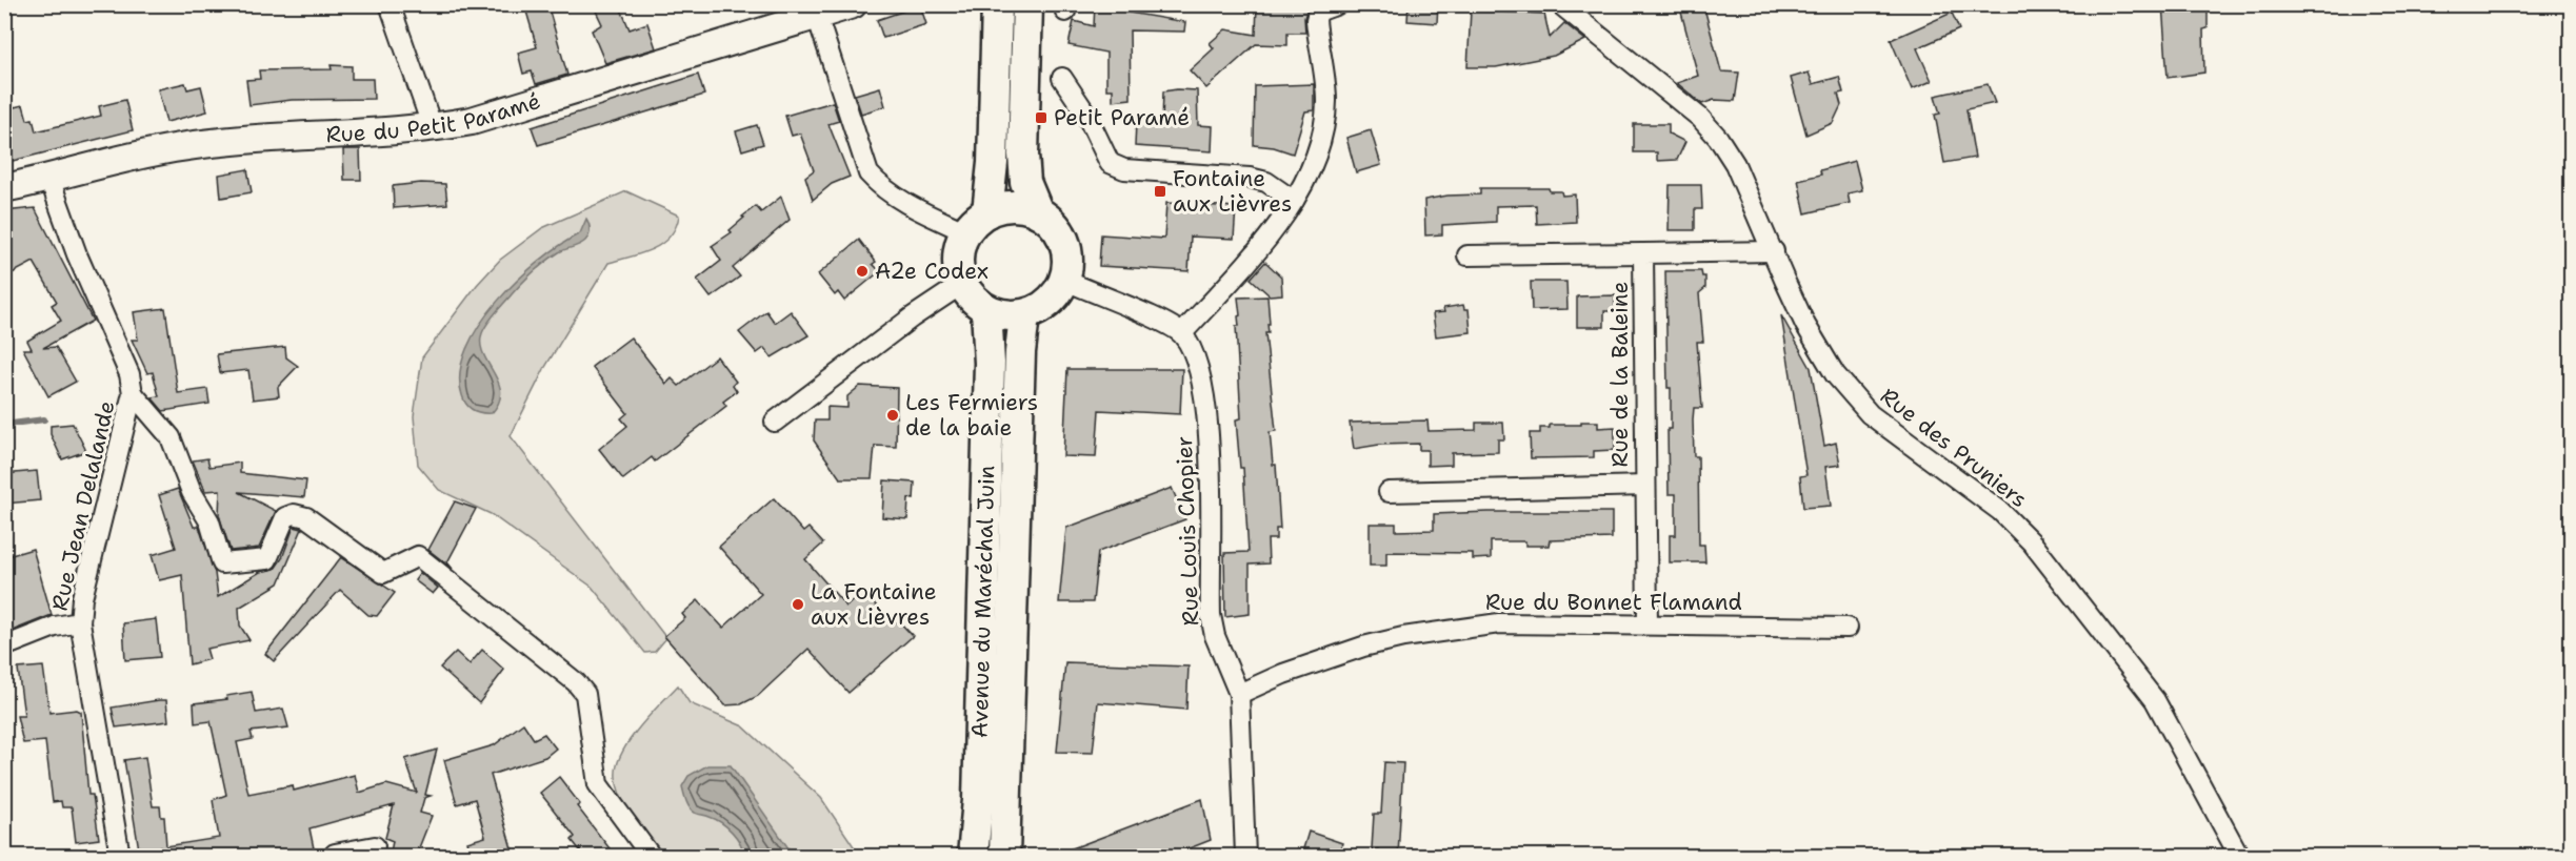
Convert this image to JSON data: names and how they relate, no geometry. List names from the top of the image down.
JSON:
{
  "streets": {
    "main road": ["Avenue du Maréchal Juin"],
    "street": [
      "Rue du Petit Paramé",
      "Rue de la Baleine",
      "Rue des Pruniers",
      "Rue Jean Delalande",
      "Rue Louis Chopier",
      "Rue du Bonnet Flamand"
    ]
  },
  "crossings": [
    ["Rue du Petit Paramé", "Rue Jean Delalande"],
    ["Rue de la Baleine", "Rue des Pruniers"],
    ["Rue de la Baleine", "Rue du Bonnet Flamand"],
    ["Rue Louis Chopier", "Rue du Bonnet Flamand"]
  ],
  "places": {
    "transit": ["Petit Paramé", "Fontaine aux Lièvres"],
    "other": ["A2e Codex", "Les Fermiers de la baie", "La Fontaine aux Lièvres"]
  }
}
